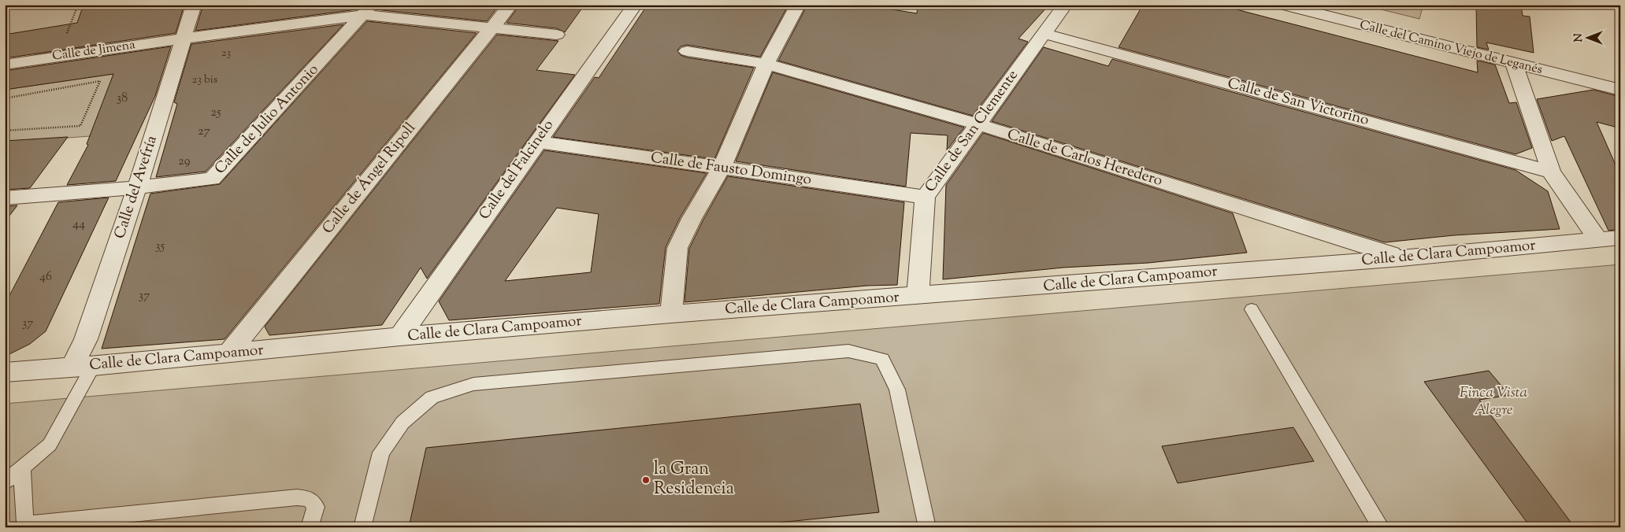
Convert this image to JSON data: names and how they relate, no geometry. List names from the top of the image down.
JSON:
{
  "streets": {
    "street": [
      "Calle del Camino Viejo de Leganés",
      "Calle de Jimena",
      "Calle de San Victorino",
      "Calle de Julio Antonio",
      "Calle de San Clemente",
      "Calle de Carlos Heredero",
      "Calle de Fausto Domingo",
      "Calle del Falcinelo",
      "Calle de Ángel Ripoll",
      "Calle del Avefría",
      "Calle de Clara Campoamor"
    ]
  },
  "crossings": [
    ["Calle de Jimena", "Calle de Julio Antonio"],
    ["Calle de Jimena", "Calle de Ángel Ripoll"],
    ["Calle de Jimena", "Calle del Avefría"],
    ["Calle de San Victorino", "Calle de San Clemente"],
    ["Calle de Julio Antonio", "Calle del Avefría"],
    ["Calle de San Clemente", "Calle de Carlos Heredero"],
    ["Calle de San Clemente", "Calle de Fausto Domingo"],
    ["Calle de San Clemente", "Calle de Clara Campoamor"],
    ["Calle de Carlos Heredero", "Calle de Clara Campoamor"],
    ["Calle de Fausto Domingo", "Calle del Falcinelo"],
    ["Calle del Falcinelo", "Calle de Clara Campoamor"],
    ["Calle de Ángel Ripoll", "Calle de Clara Campoamor"],
    ["Calle del Avefría", "Calle de Clara Campoamor"]
  ],
  "parks": ["Finca Vista Alegre"],
  "places": ["la Gran Residencia"],
  "house_numbers": [
    "23",
    "23 bis",
    "38",
    "25",
    "27",
    "29",
    "44",
    "35",
    "46",
    "37",
    "37"
  ],
  "north": "left"
}
